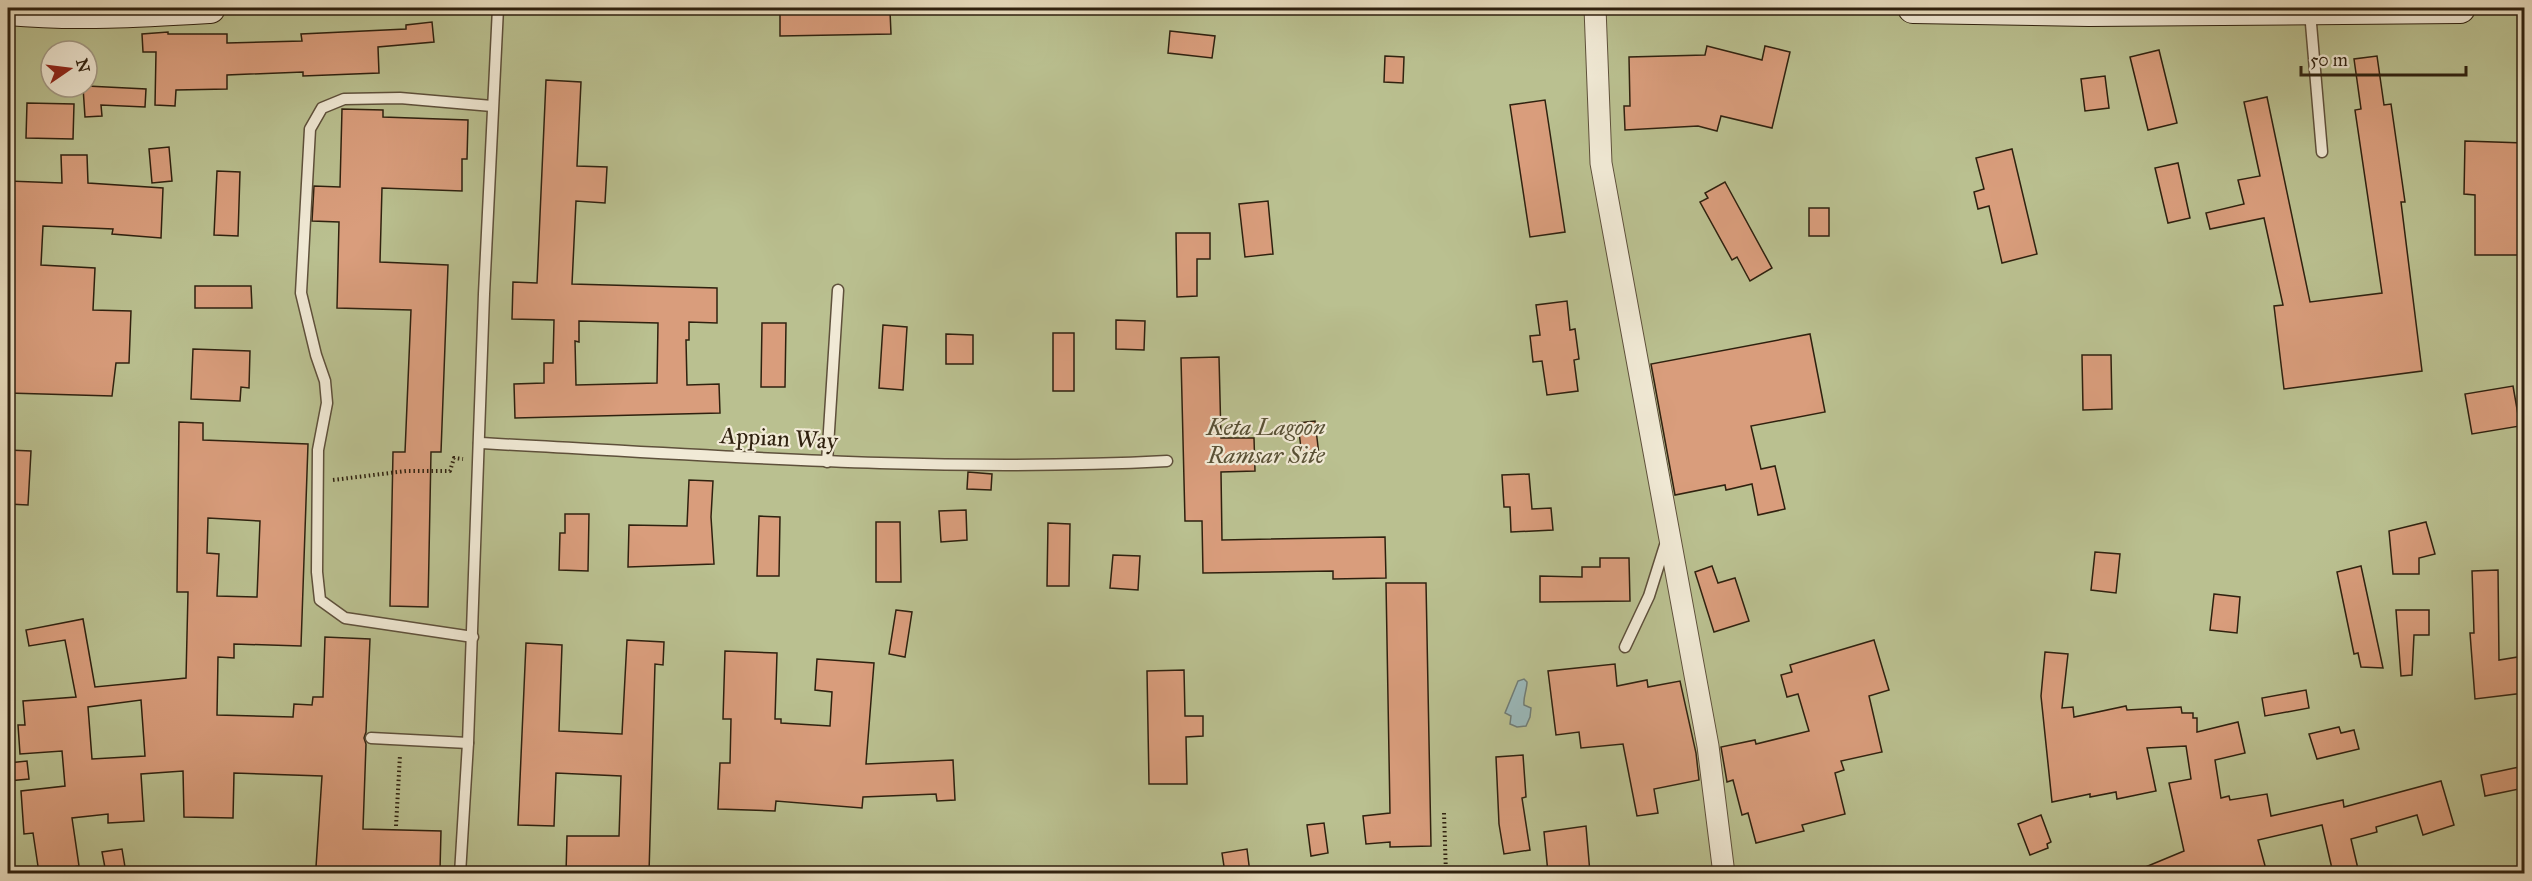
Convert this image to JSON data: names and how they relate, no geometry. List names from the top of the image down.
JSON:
{
  "streets": {
    "lane": ["Appian Way"]
  },
  "parks": ["Keta Lagoon Ramsar Site"],
  "scale_bar": "50 m",
  "north": "right"
}
